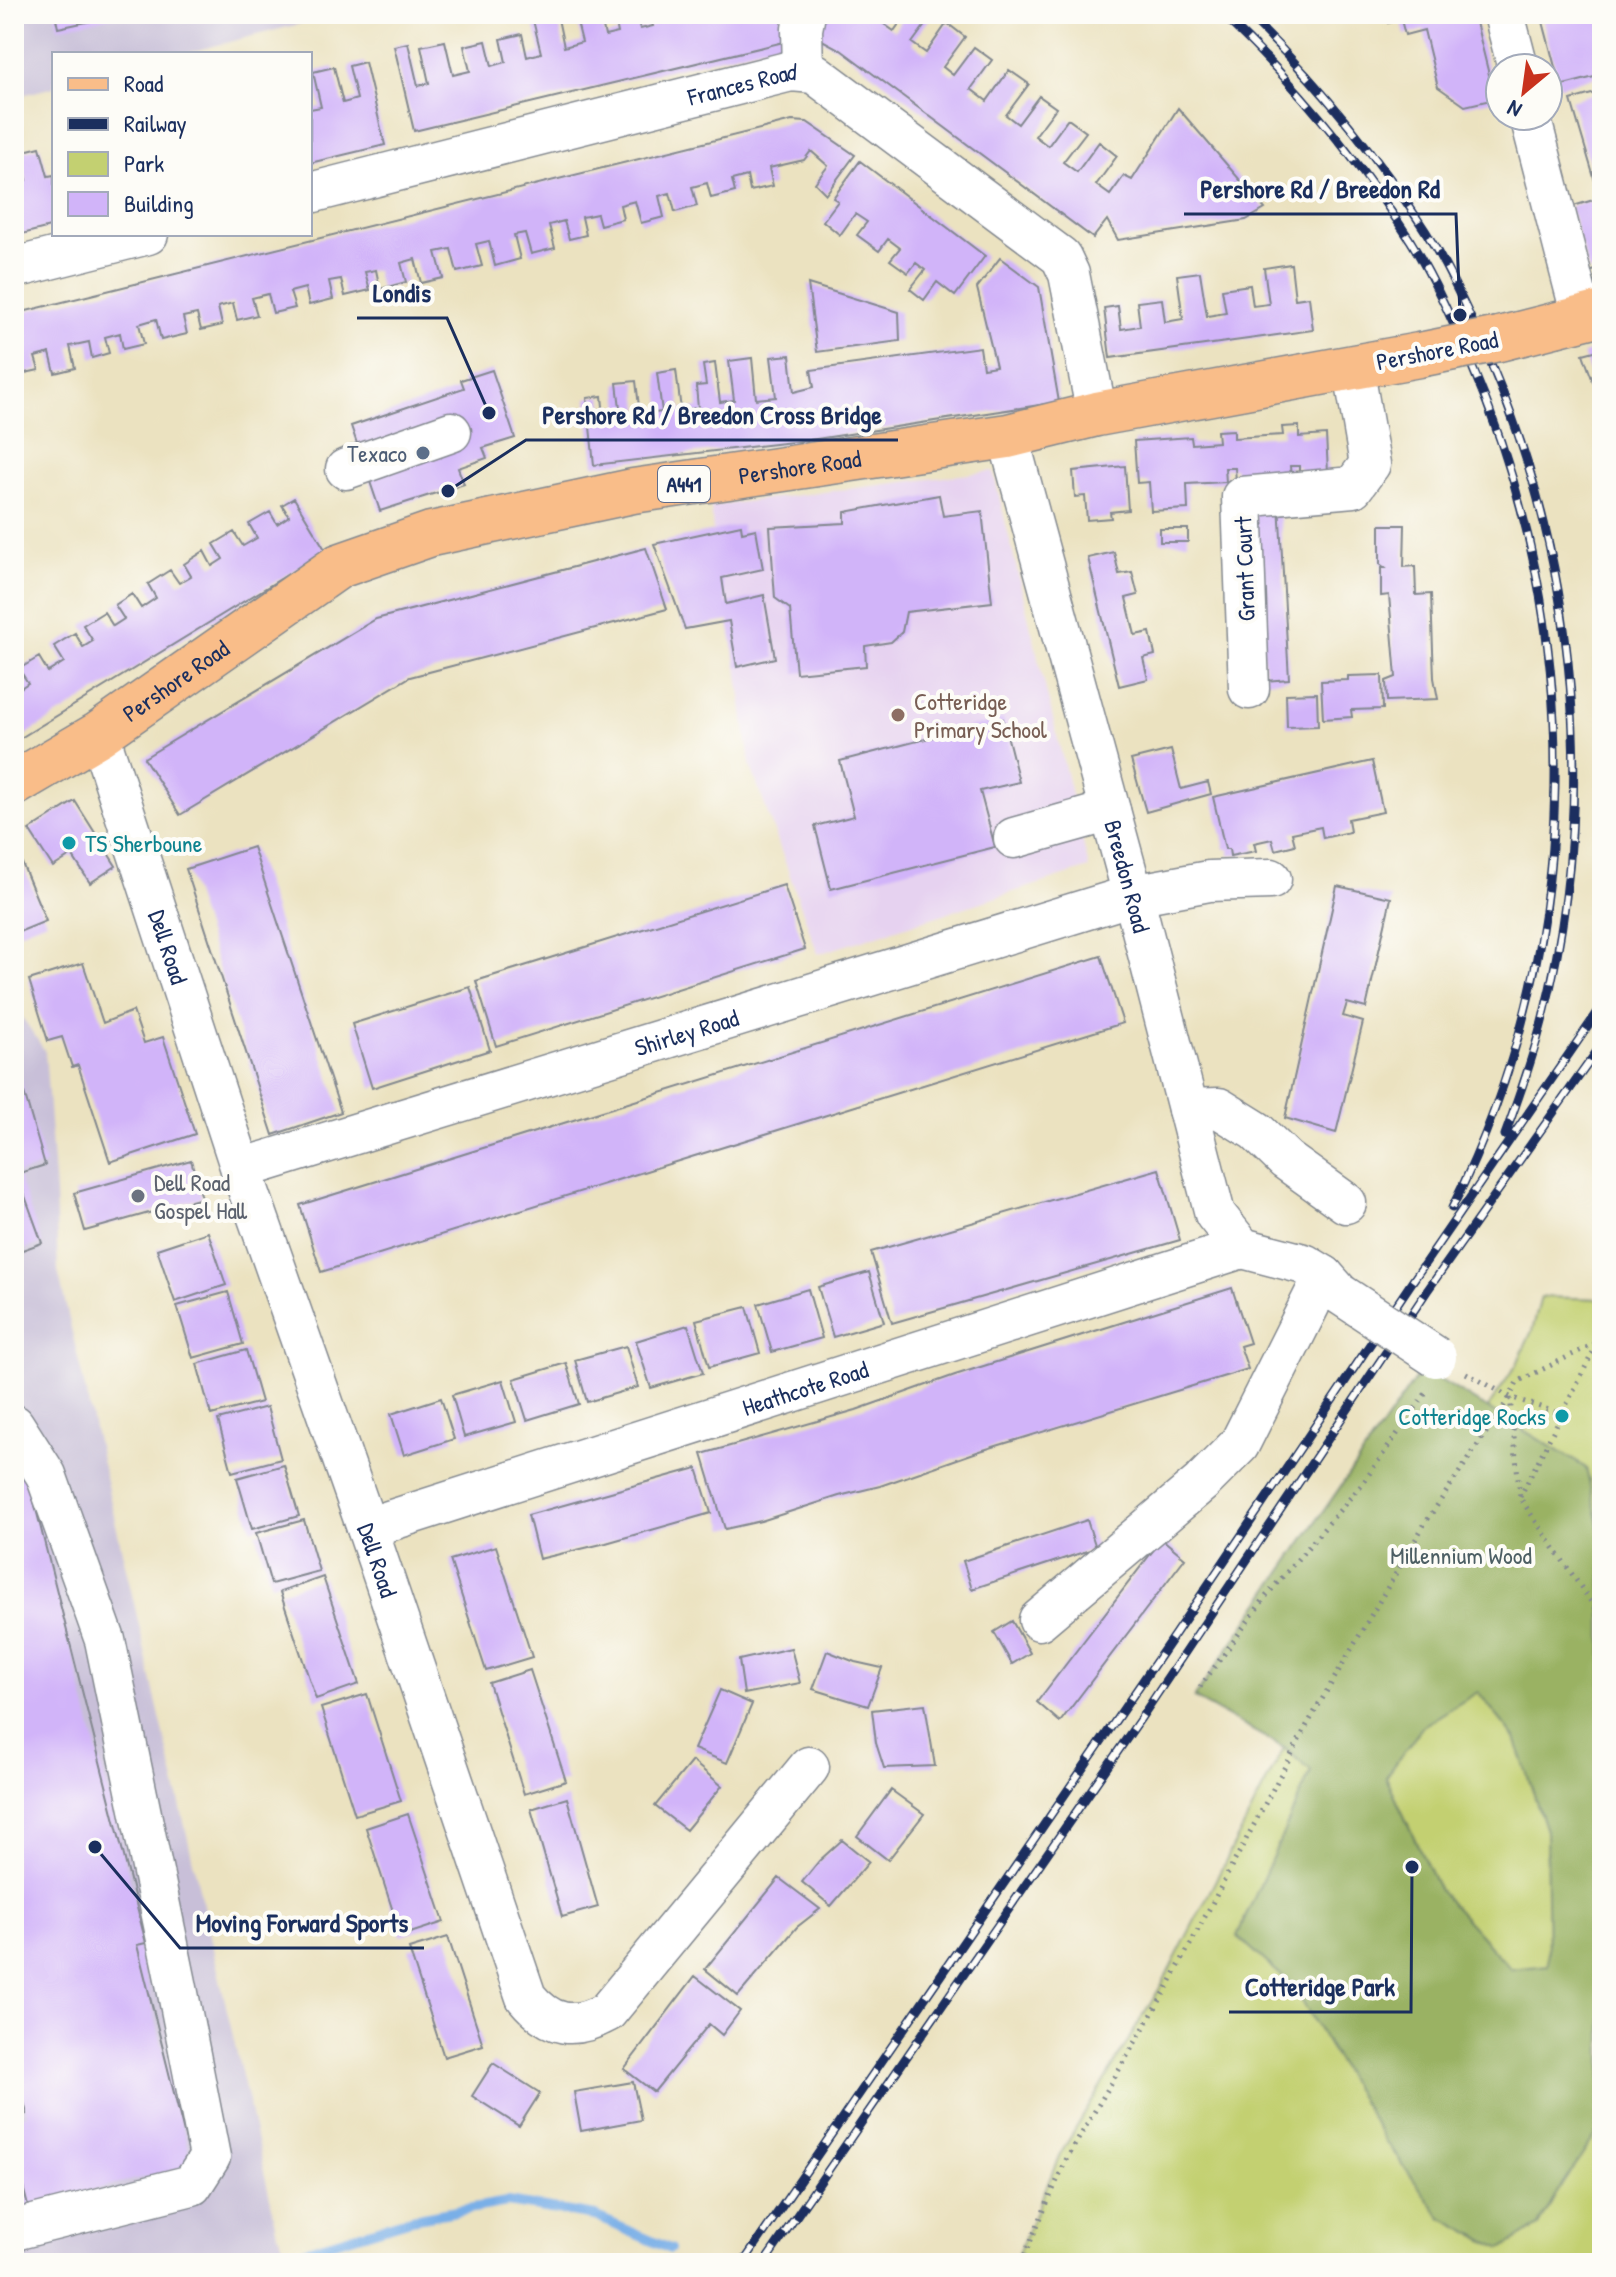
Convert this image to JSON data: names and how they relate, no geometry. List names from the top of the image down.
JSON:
{
  "streets": {
    "main road": ["Pershore Road", "A441"],
    "street": [
      "Frances Road",
      "Grant Court",
      "Breedon Road",
      "Dell Road",
      "Shirley Road",
      "Heathcote Road"
    ]
  },
  "crossings": [
    ["Frances Road", "Pershore Road"],
    ["Pershore Road", "Grant Court"],
    ["Pershore Road", "Breedon Road"],
    ["Pershore Road", "Dell Road"],
    ["Breedon Road", "Shirley Road"],
    ["Breedon Road", "Heathcote Road"],
    ["Dell Road", "Shirley Road"],
    ["Dell Road", "Heathcote Road"]
  ],
  "parks": ["Millennium Wood"],
  "places": [
    "Pershore Rd / Breedon Rd",
    "Londis",
    "Texaco",
    "Pershore Rd / Breedon Cross Bridge",
    "Cotteridge Primary School",
    "TS Sherboune",
    "Dell Road Gospel Hall",
    "Cotteridge Rocks",
    "Moving Forward Sports",
    "Cotteridge Park"
  ],
  "legend": [
    "Road",
    "Railway",
    "Park",
    "Building"
  ],
  "north": "bottom left"
}
